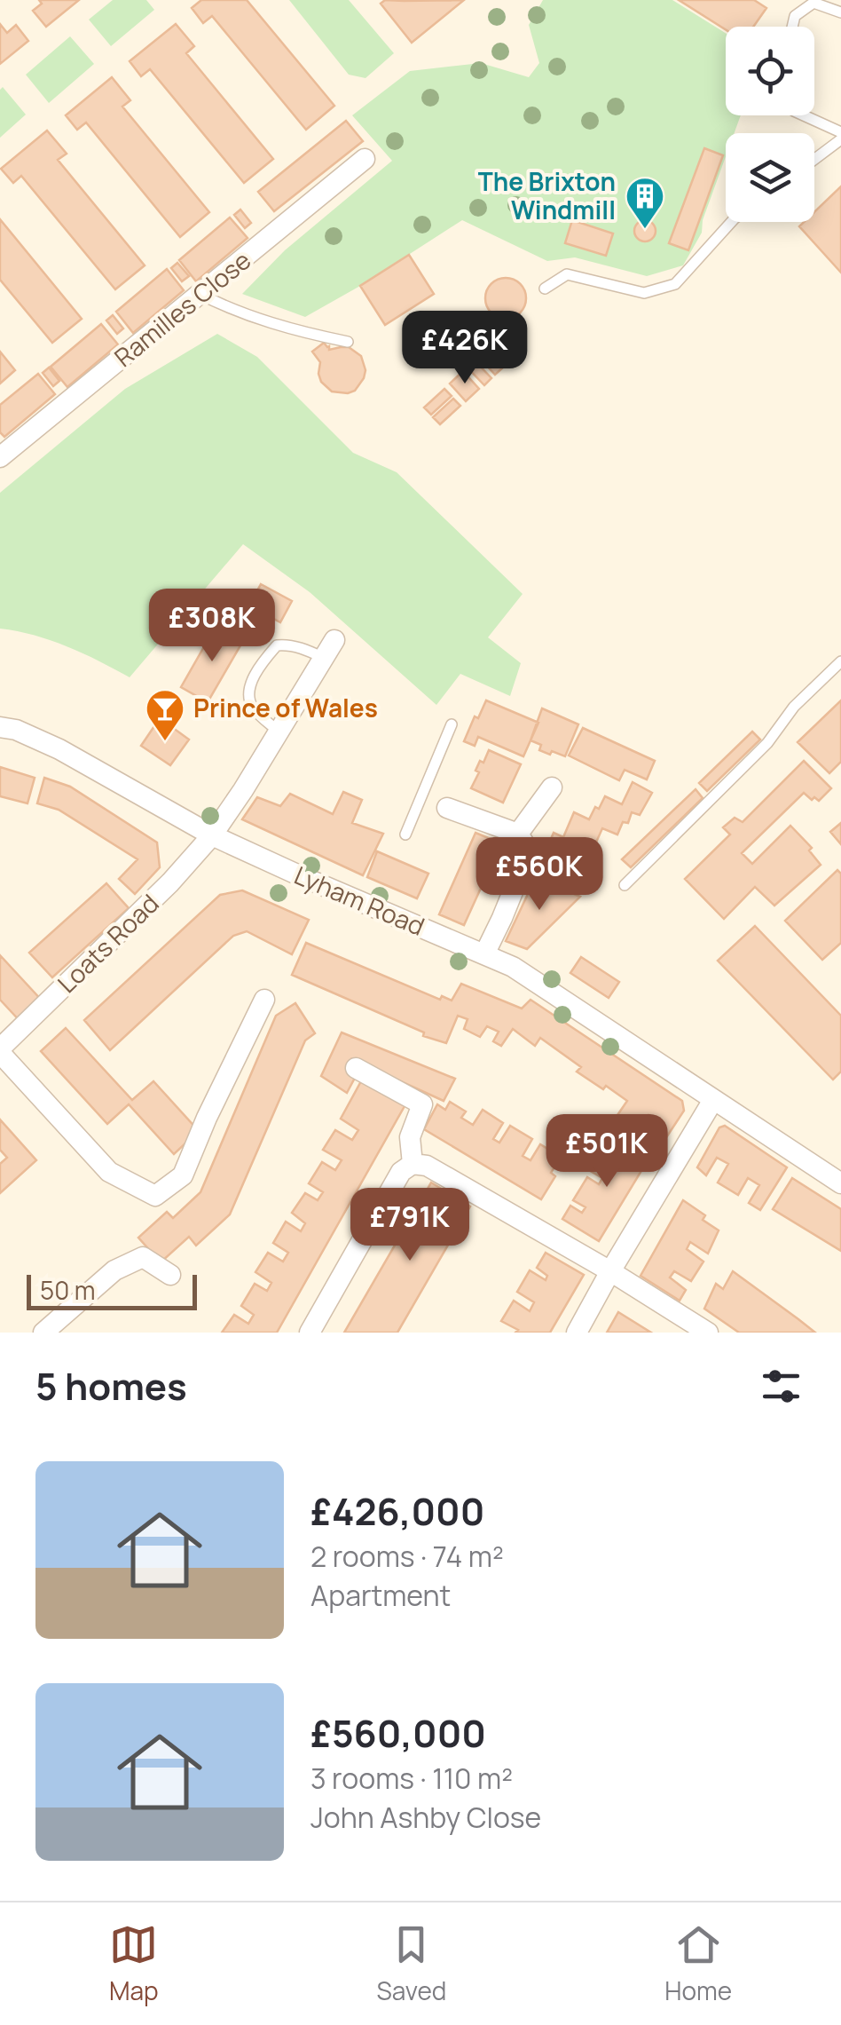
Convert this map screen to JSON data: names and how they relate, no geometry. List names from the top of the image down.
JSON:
{
  "streets": {
    "street": ["Ramilles Close", "Lyham Road", "Loats Road"]
  },
  "crossings": [
    ["Lyham Road", "Loats Road"]
  ],
  "places": {
    "building": ["The Brixton Windmill"],
    "bar": ["Prince of Wales"]
  },
  "scale_bar": "50 m",
  "page": {
    "price": [
      "£426K",
      "£308K",
      "£560K",
      "£501K",
      "£791K"
    ],
    "scale": "50 m",
    "heading": "5 homes",
    "list": [
      {
        "name": "£426,000",
        "note": "2 rooms · 74 m² · Apartment"
      },
      {
        "name": "£560,000",
        "note": "3 rooms · 110 m² · John Ashby Close"
      }
    ],
    "tabs": ["Map", "Saved", "Home"]
  }
}
